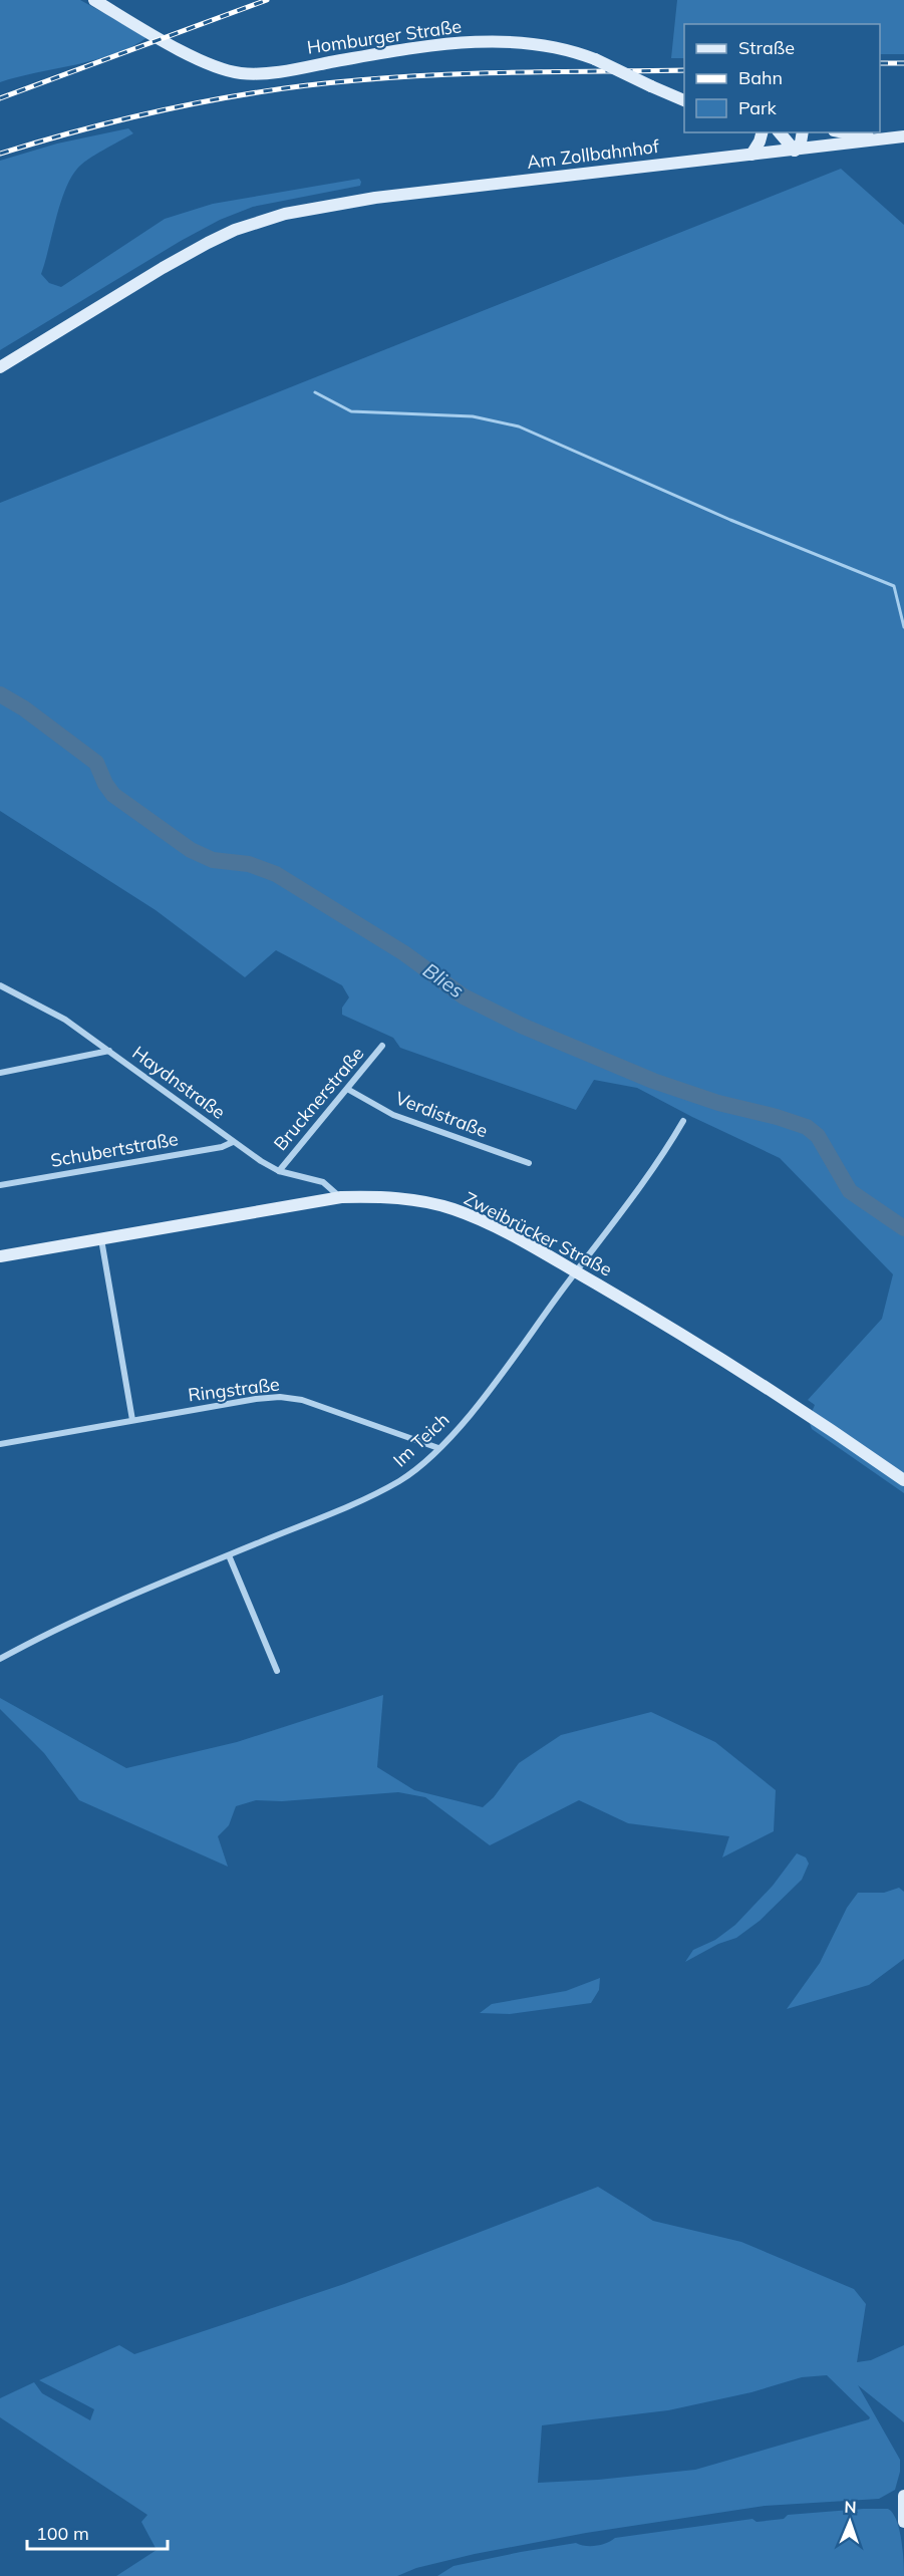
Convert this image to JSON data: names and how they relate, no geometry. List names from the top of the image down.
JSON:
{
  "streets": {
    "main road": ["Homburger Straße", "Am Zollbahnhof", "Zweibrücker Straße"],
    "street": [
      "Haydnstraße",
      "Brucknerstraße",
      "Verdistraße",
      "Schubertstraße",
      "Ringstraße",
      "Im Teich"
    ]
  },
  "crossings": [
    ["Haydnstraße", "Brucknerstraße"],
    ["Haydnstraße", "Schubertstraße"],
    ["Haydnstraße", "Zweibrücker Straße"],
    ["Brucknerstraße", "Verdistraße"],
    ["Zweibrücker Straße", "Im Teich"],
    ["Ringstraße", "Im Teich"]
  ],
  "water": ["Blies"],
  "legend": ["Straße", "Bahn", "Park"],
  "scale_bar": "100 m",
  "north": "top"
}
